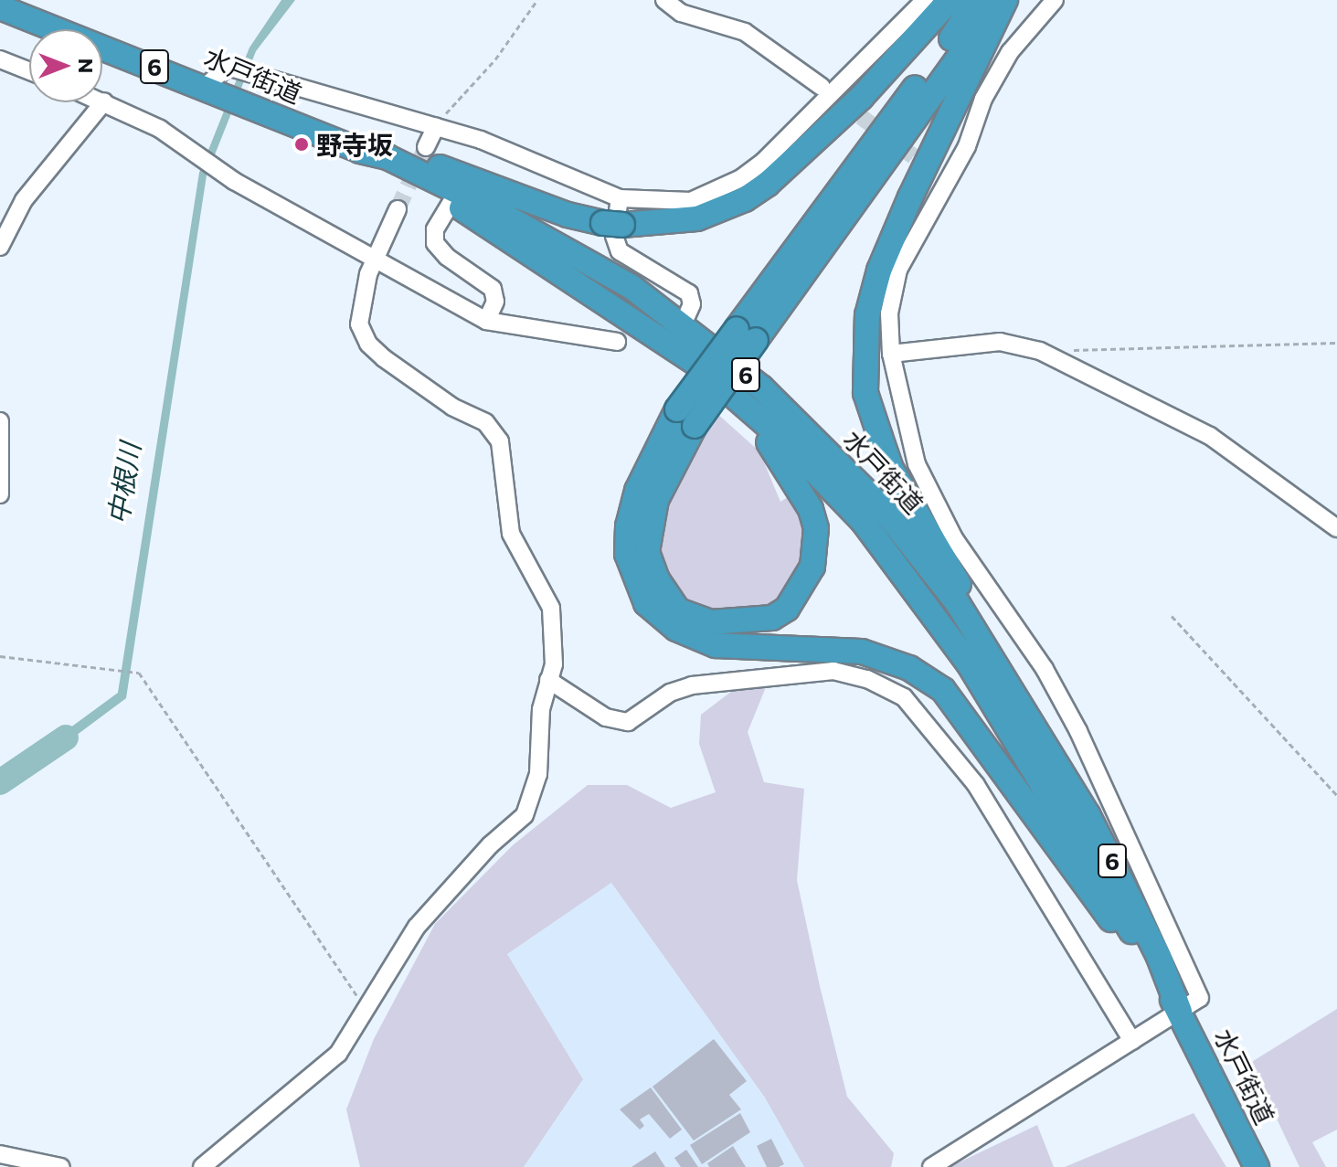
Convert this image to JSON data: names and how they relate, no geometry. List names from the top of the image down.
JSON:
{
  "streets": {
    "highway": ["6", "水戸街道"]
  },
  "water": ["中根川"],
  "places": ["野寺坂"],
  "north": "right"
}
